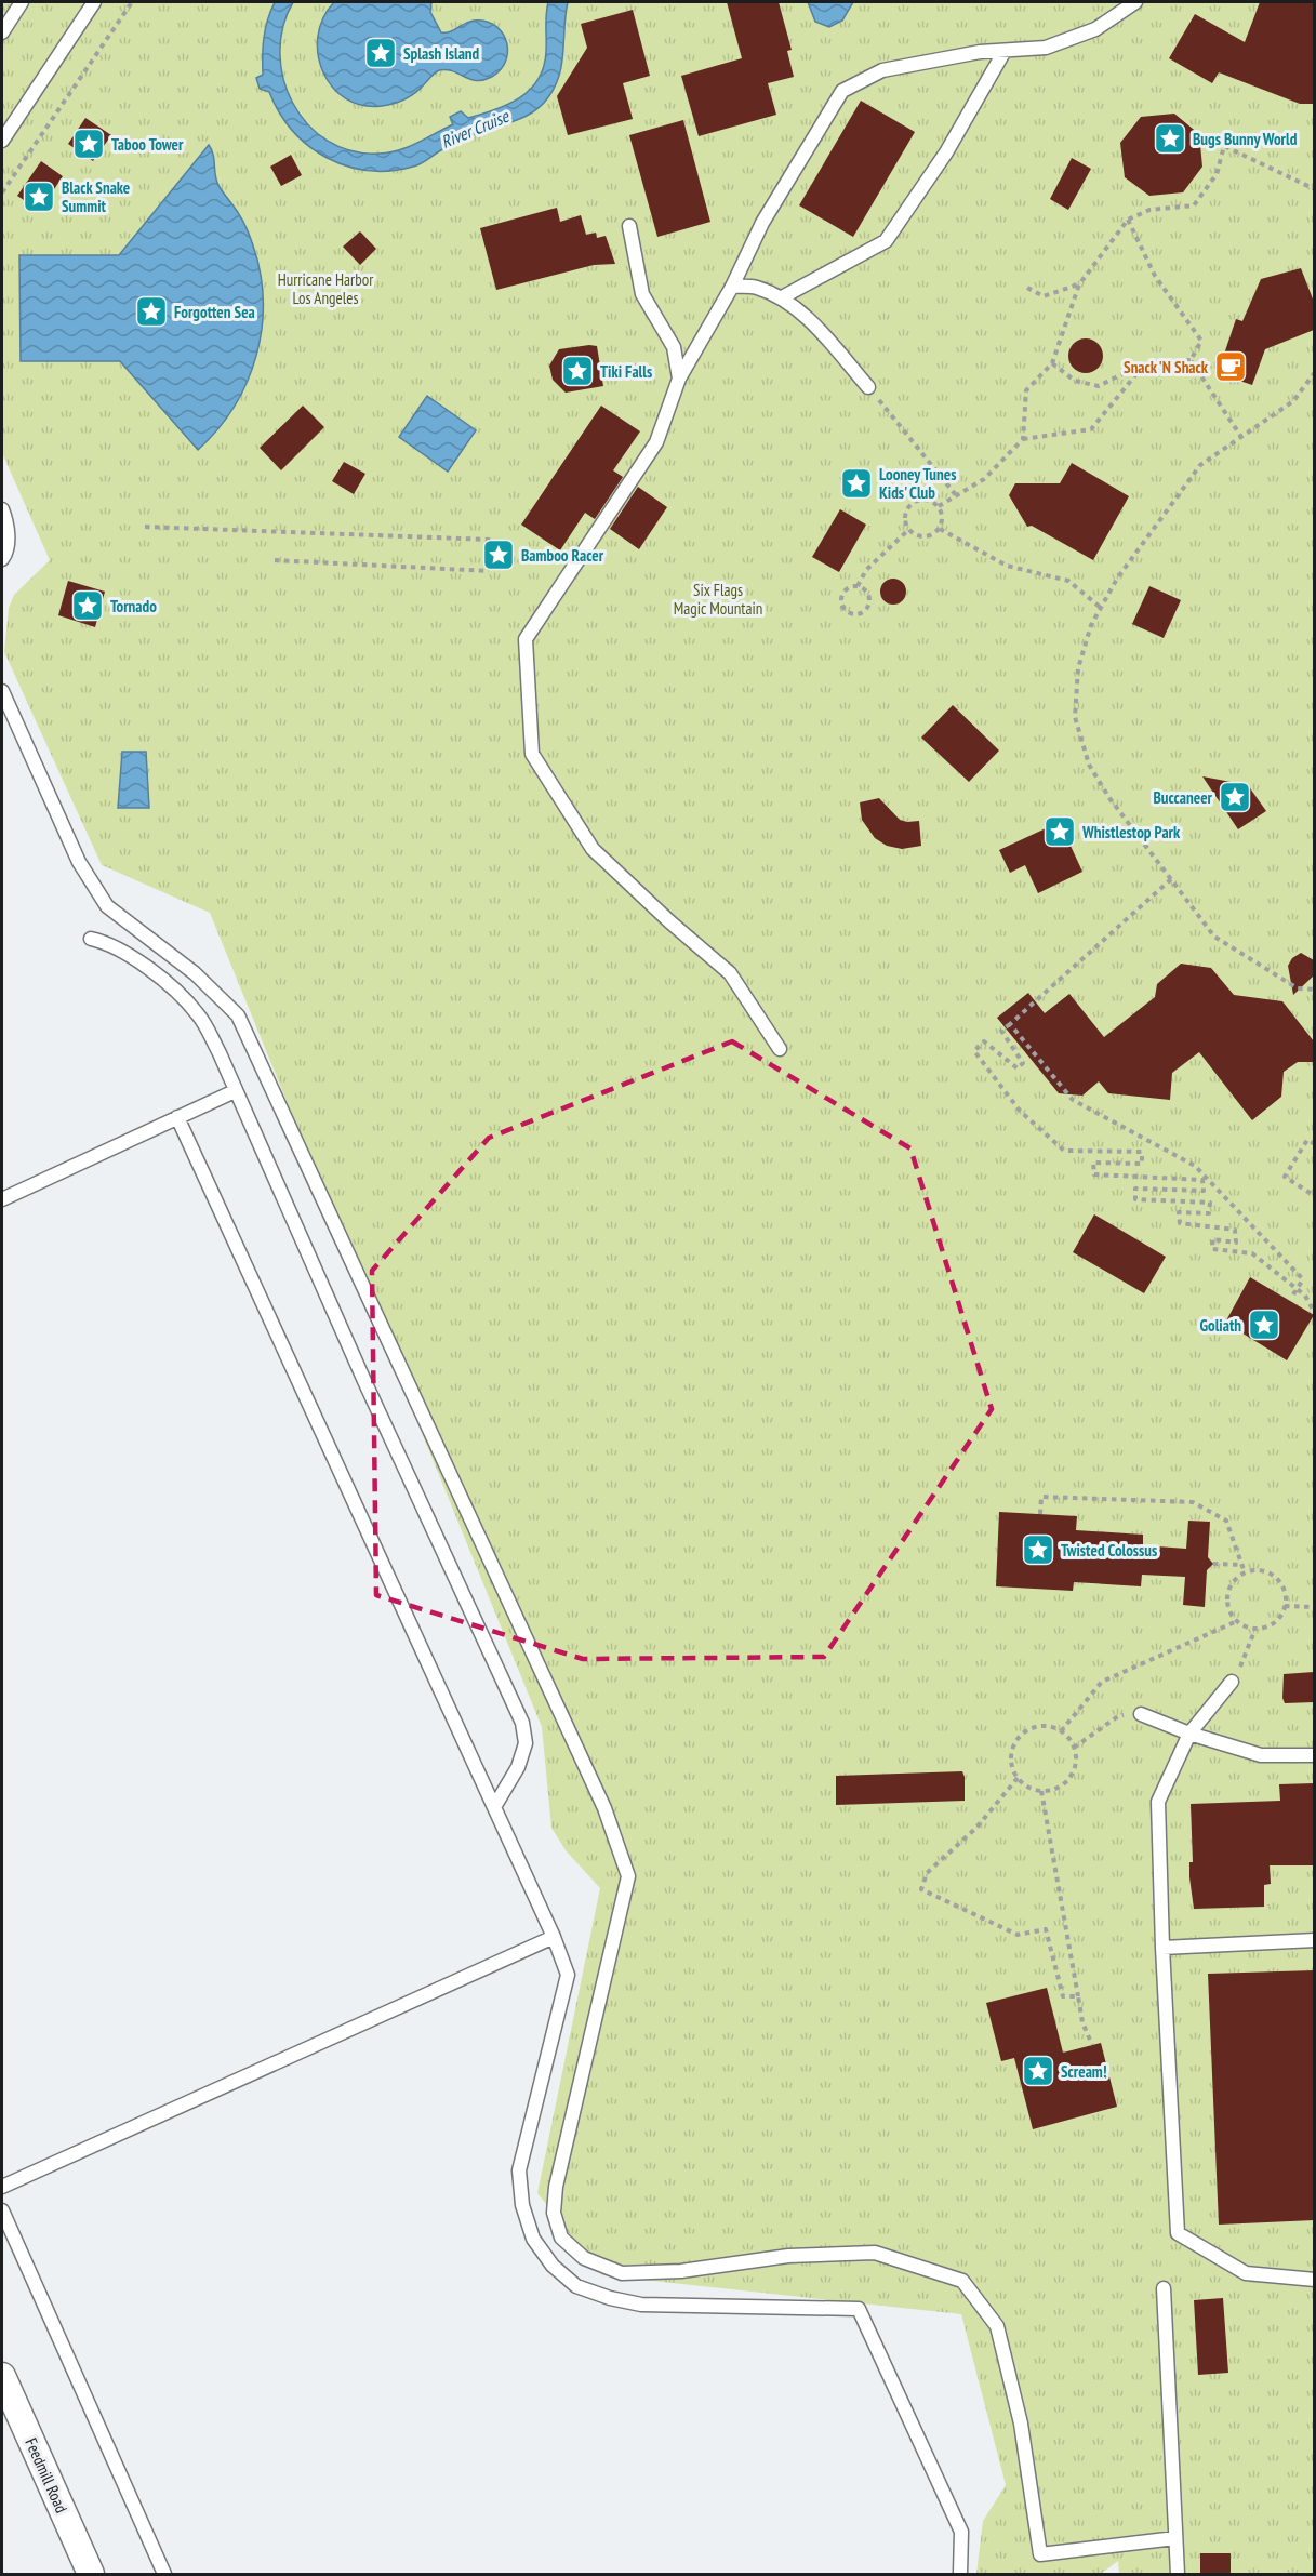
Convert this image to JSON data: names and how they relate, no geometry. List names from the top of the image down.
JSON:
{
  "streets": {
    "street": ["Feedmill Road"]
  },
  "water": ["River Cruise"],
  "parks": ["Hurricane Harbor Los Angeles", "Six Flags Magic Mountain"],
  "places": {
    "place": [
      "Splash Island",
      "Bugs Bunny World",
      "Taboo Tower",
      "Black Snake Summit",
      "Forgotten Sea",
      "Tiki Falls",
      "Looney Tunes Kids' Club",
      "Bamboo Racer",
      "Tornado",
      "Buccaneer",
      "Whistlestop Park",
      "Goliath",
      "Twisted Colossus",
      "Scream!"
    ],
    "cafe": ["Snack 'N Shack"]
  }
}
